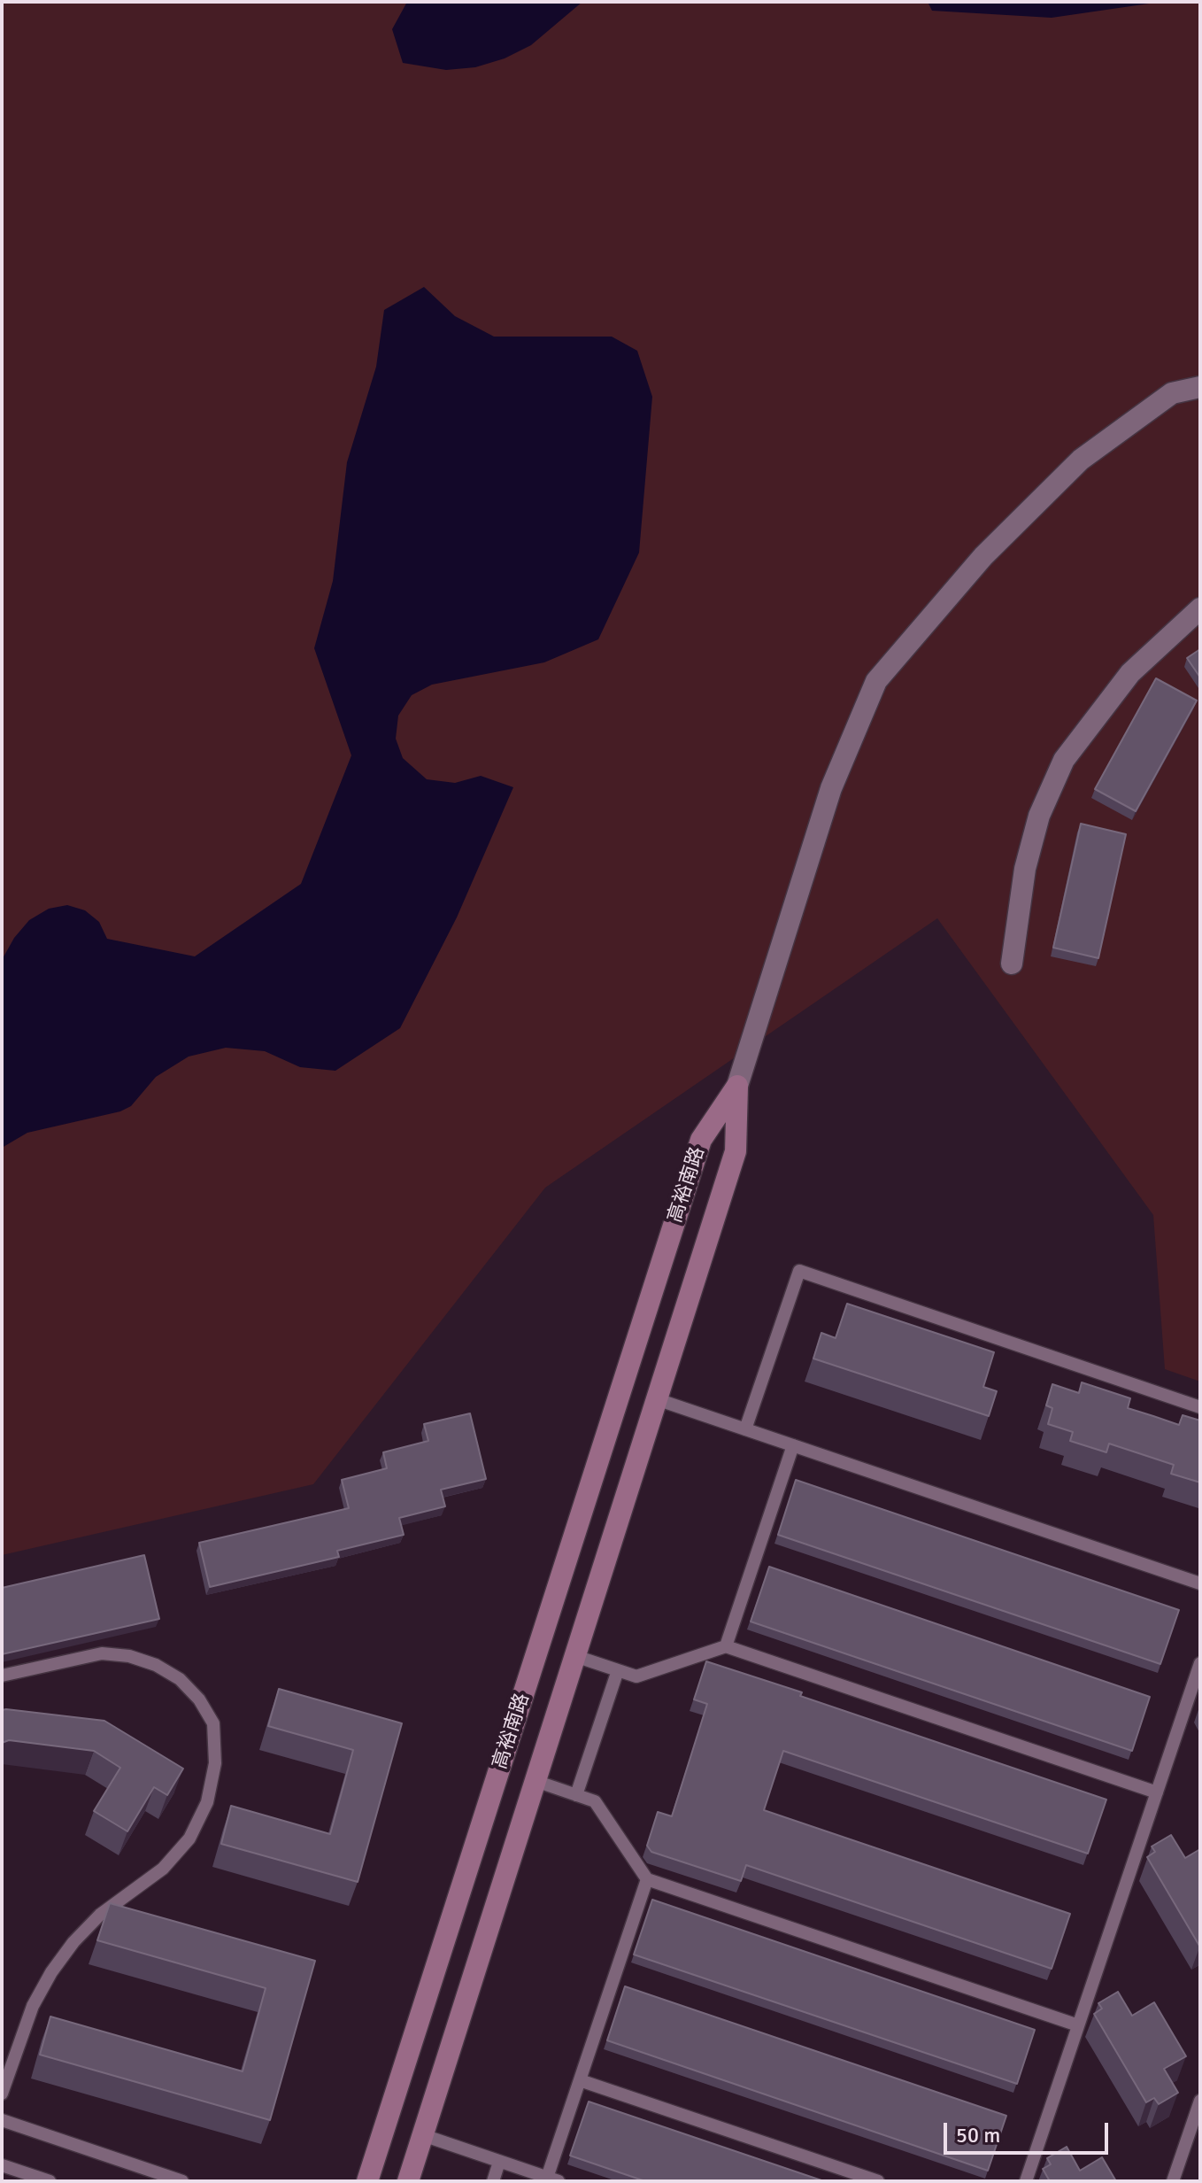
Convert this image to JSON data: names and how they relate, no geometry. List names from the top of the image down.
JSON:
{
  "streets": {
    "street": ["高裕南路"]
  },
  "scale_bar": "50 m"
}
